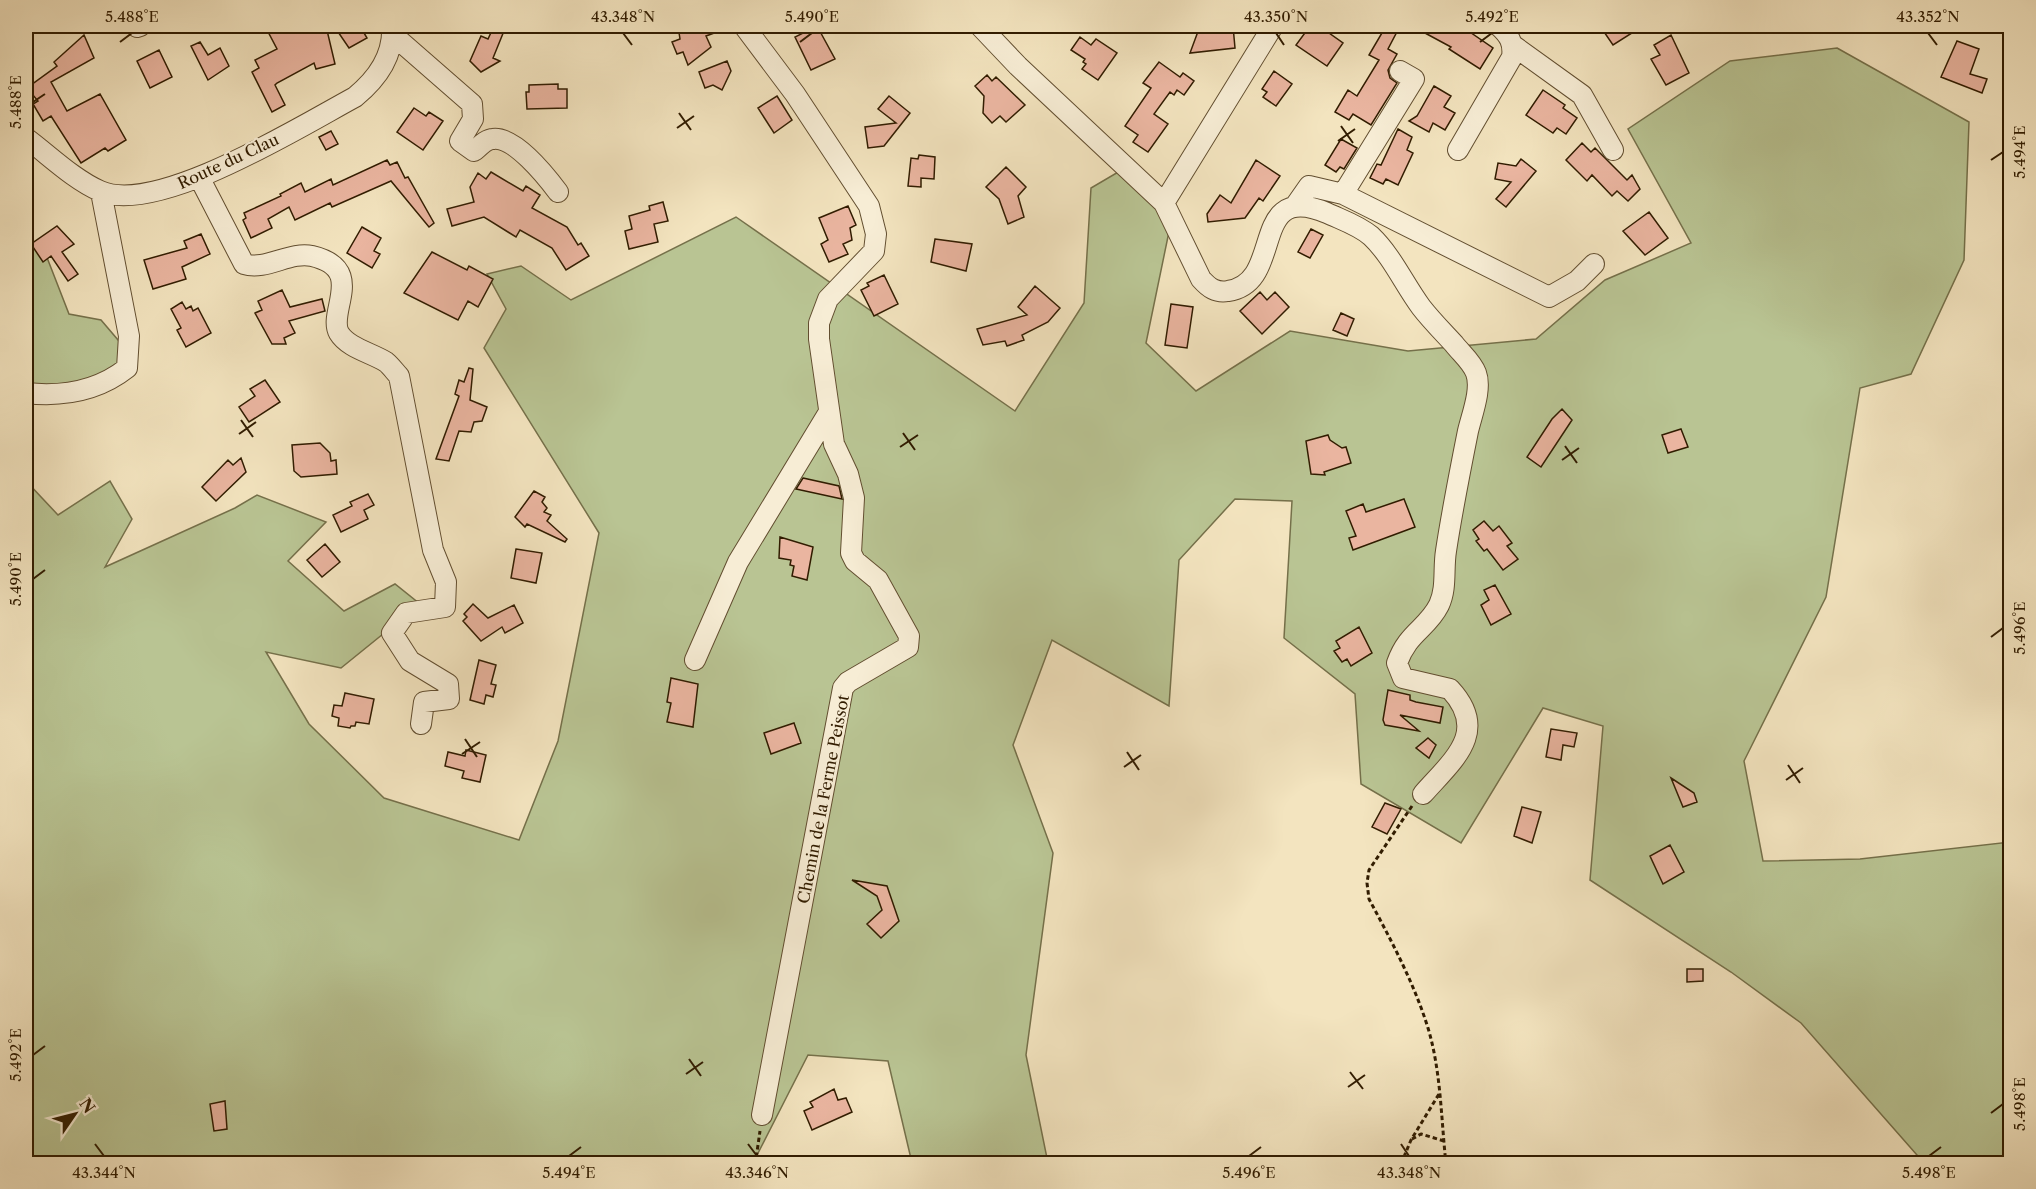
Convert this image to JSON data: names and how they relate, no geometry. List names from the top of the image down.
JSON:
{
  "streets": {
    "street": ["Route du Clau", "Chemin de la Ferme Peissot"]
  },
  "north": "top right",
  "coordinates": [
    "5.488°E",
    "43.348°N",
    "5.490°E",
    "43.350°N",
    "5.492°E",
    "43.352°N",
    "5.494°E",
    "5.496°E",
    "5.498°E",
    "43.344°N",
    "43.346°N"
  ]
}
